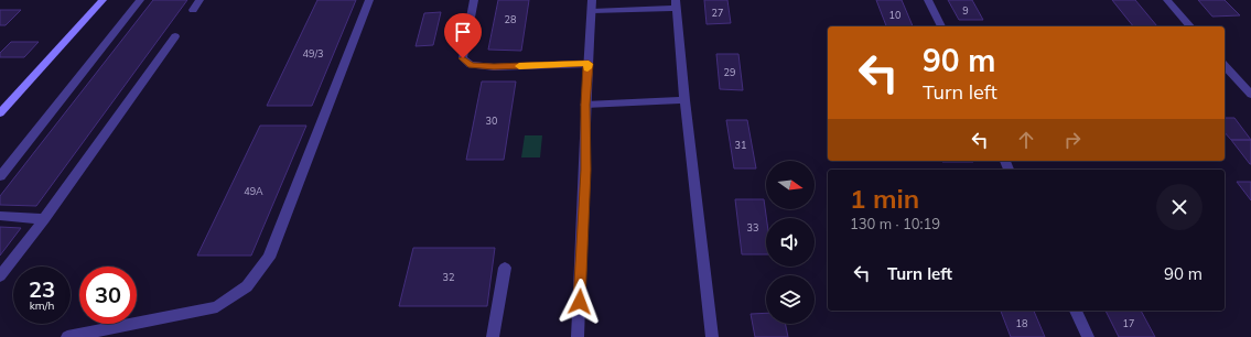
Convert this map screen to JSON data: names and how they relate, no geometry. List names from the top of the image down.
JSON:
{
  "house_numbers": [
    "9",
    "27",
    "10",
    "28",
    "49/3",
    "29",
    "30",
    "31",
    "49А",
    "33",
    "32",
    "18",
    "17"
  ],
  "north": "right",
  "page": {
    "turn": ["90 m", "Turn left"],
    "heading": ["1 min", "130 m · 10:19"],
    "list": [
      {
        "name": "Turn left",
        "value": "90 m"
      }
    ],
    "speed": "23 km/h",
    "limit": "30"
  }
}
